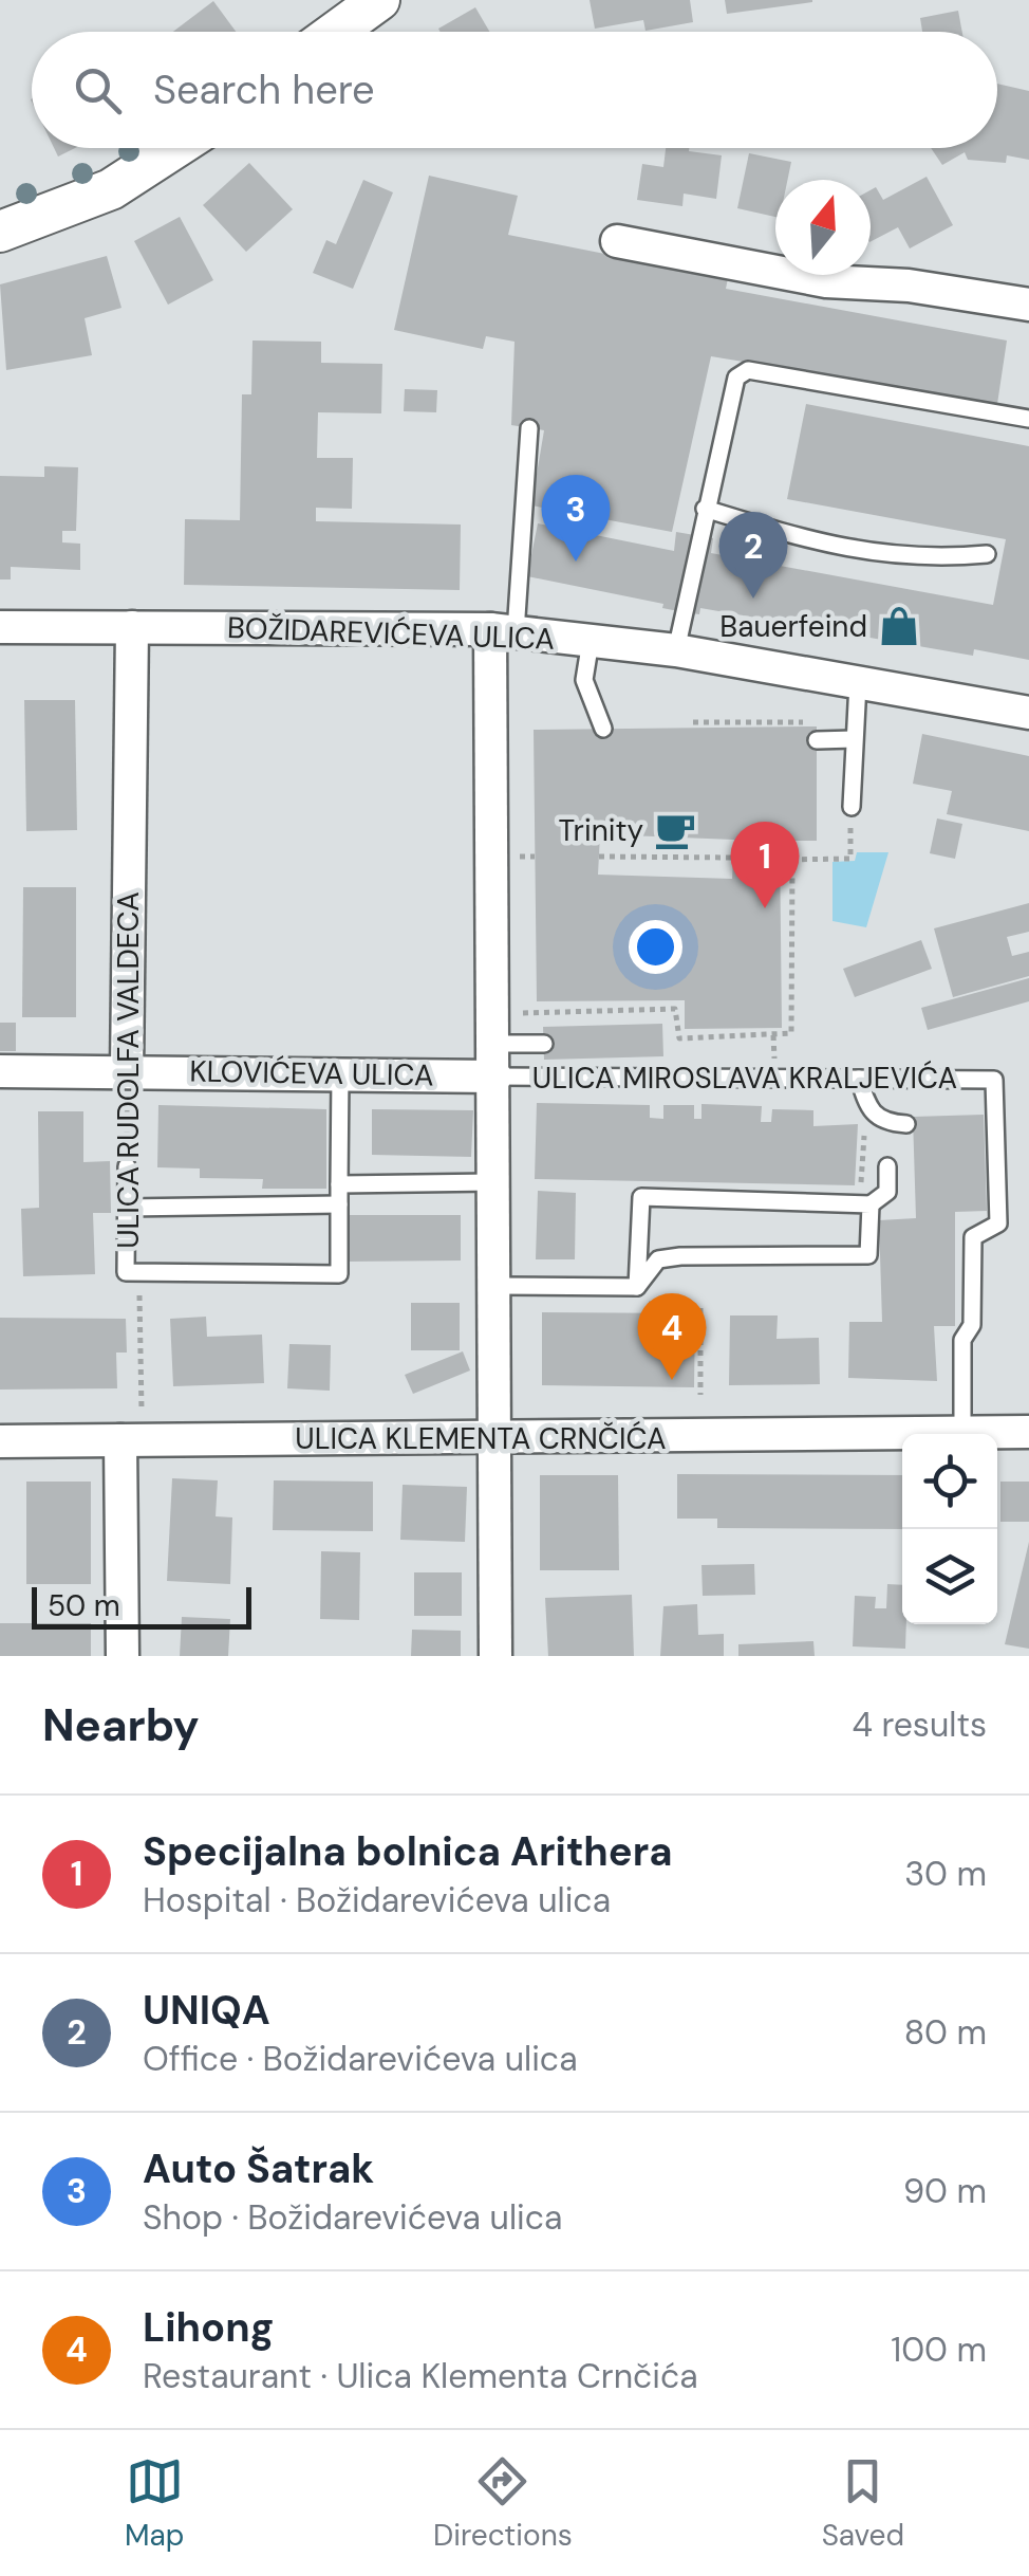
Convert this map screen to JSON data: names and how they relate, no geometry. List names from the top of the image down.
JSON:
{
  "streets": {
    "street": [
      "BOŽIDAREVIĆEVA ULICA",
      "ULICA RUDOLFA VALDECA",
      "KLOVIĆEVA ULICA",
      "ULICA MIROSLAVA KRALJEVIĆA",
      "ULICA KLEMENTA CRNČIĆA"
    ]
  },
  "crossings": [
    ["BOŽIDAREVIĆEVA ULICA", "ULICA RUDOLFA VALDECA"],
    ["BOŽIDAREVIĆEVA ULICA", "ULICA MIROSLAVA KRALJEVIĆA"],
    ["ULICA RUDOLFA VALDECA", "KLOVIĆEVA ULICA"],
    ["KLOVIĆEVA ULICA", "ULICA MIROSLAVA KRALJEVIĆA"],
    ["ULICA MIROSLAVA KRALJEVIĆA", "ULICA KLEMENTA CRNČIĆA"]
  ],
  "places": {
    "shop": ["Bauerfeind"],
    "cafe": ["Trinity"]
  },
  "scale_bar": "50 m",
  "north": "top",
  "page": {
    "search": "Search here",
    "pins": [
      "3",
      "2",
      "1",
      "4"
    ],
    "scale": "50 m",
    "heading": ["Nearby", "4 results"],
    "list": [
      {
        "mark": "1",
        "name": "Specijalna bolnica Arithera",
        "note": "Hospital · Božidarevićeva ulica",
        "value": "30 m"
      },
      {
        "mark": "2",
        "name": "UNIQA",
        "note": "Office · Božidarevićeva ulica",
        "value": "80 m"
      },
      {
        "mark": "3",
        "name": "Auto Šatrak",
        "note": "Shop · Božidarevićeva ulica",
        "value": "90 m"
      },
      {
        "mark": "4",
        "name": "Lihong",
        "note": "Restaurant · Ulica Klementa Crnčića",
        "value": "100 m"
      }
    ],
    "nav": ["Map", "Directions", "Saved"]
  }
}
